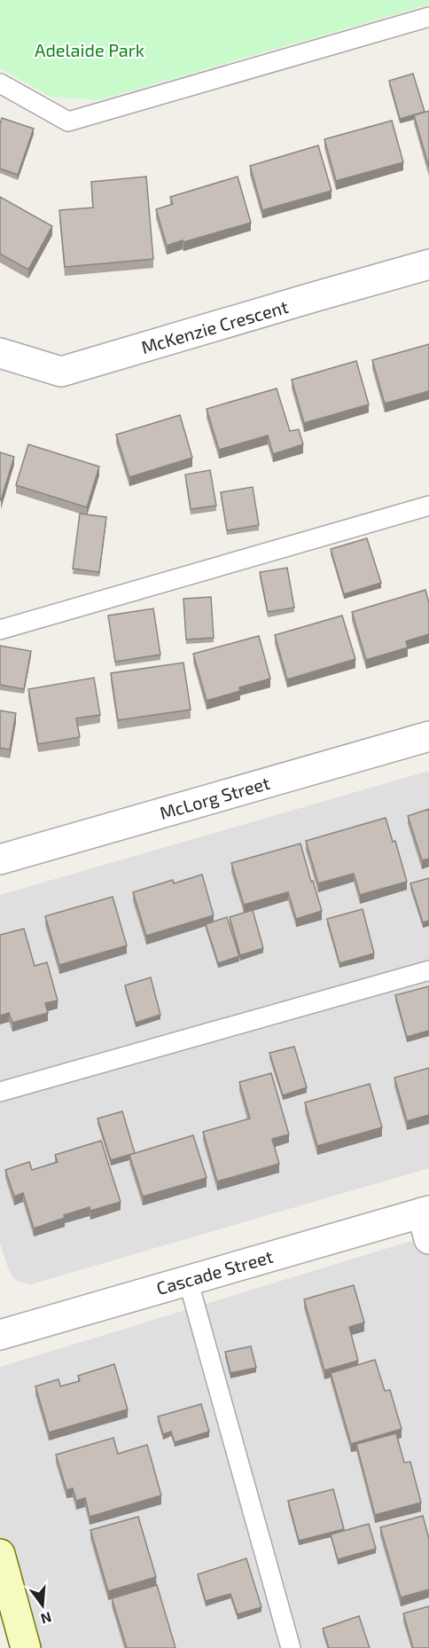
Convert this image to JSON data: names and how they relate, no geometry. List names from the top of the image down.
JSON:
{
  "streets": {
    "street": ["McKenzie Crescent", "McLorg Street", "Cascade Street"]
  },
  "parks": ["Adelaide Park"],
  "north": "bottom"
}
